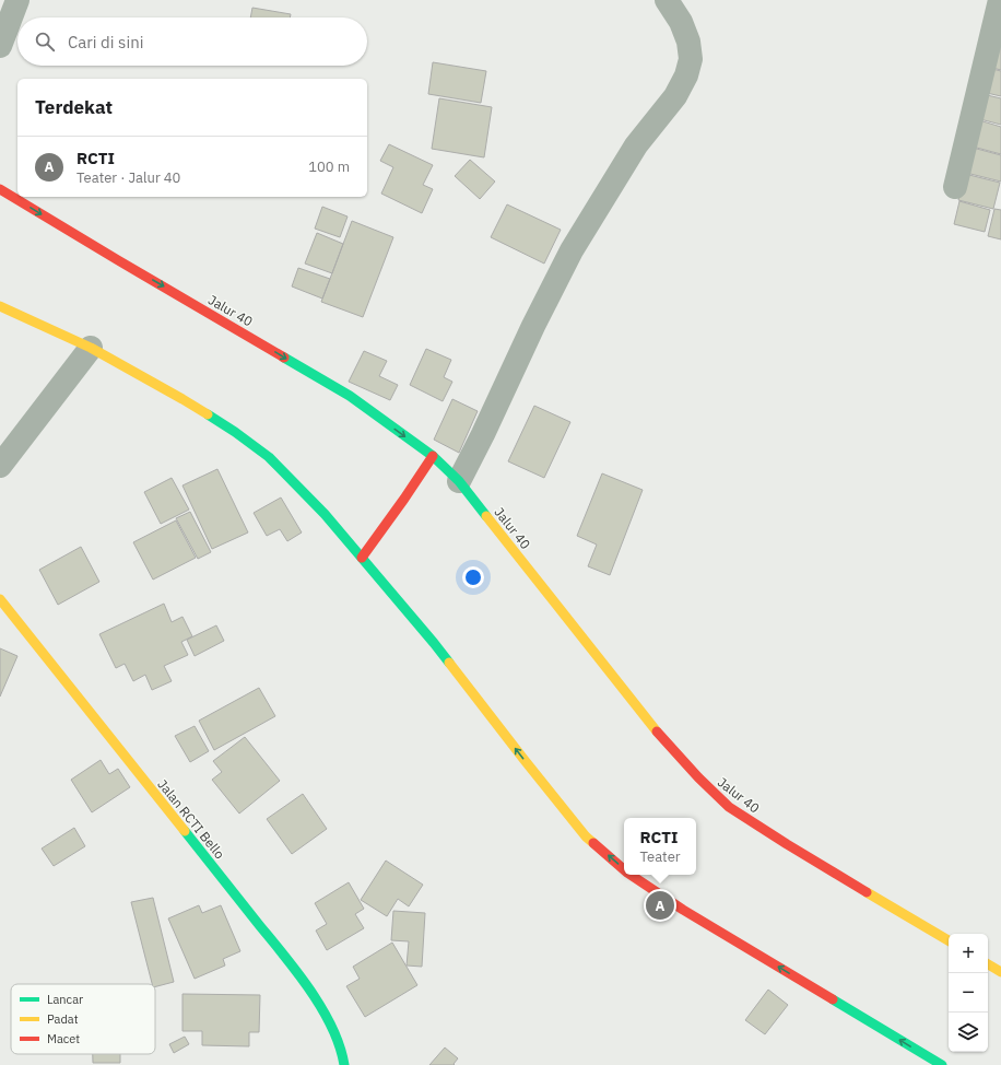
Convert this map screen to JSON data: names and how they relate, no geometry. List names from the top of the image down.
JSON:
{
  "streets": {
    "main road": ["Jalur 40", "Jalan RCTI Bello"]
  },
  "one_way": ["Jalur 40"],
  "legend": ["Lancar", "Padat", "Macet"],
  "page": {
    "search": "Cari di sini",
    "heading": "Terdekat",
    "list": [
      {
        "mark": "A",
        "name": "RCTI",
        "note": "Teater · Jalur 40",
        "value": "100 m"
      }
    ],
    "popup": ["RCTI", "Teater"],
    "pins": "A",
    "map_buttons": ["+", "−"]
  }
}
